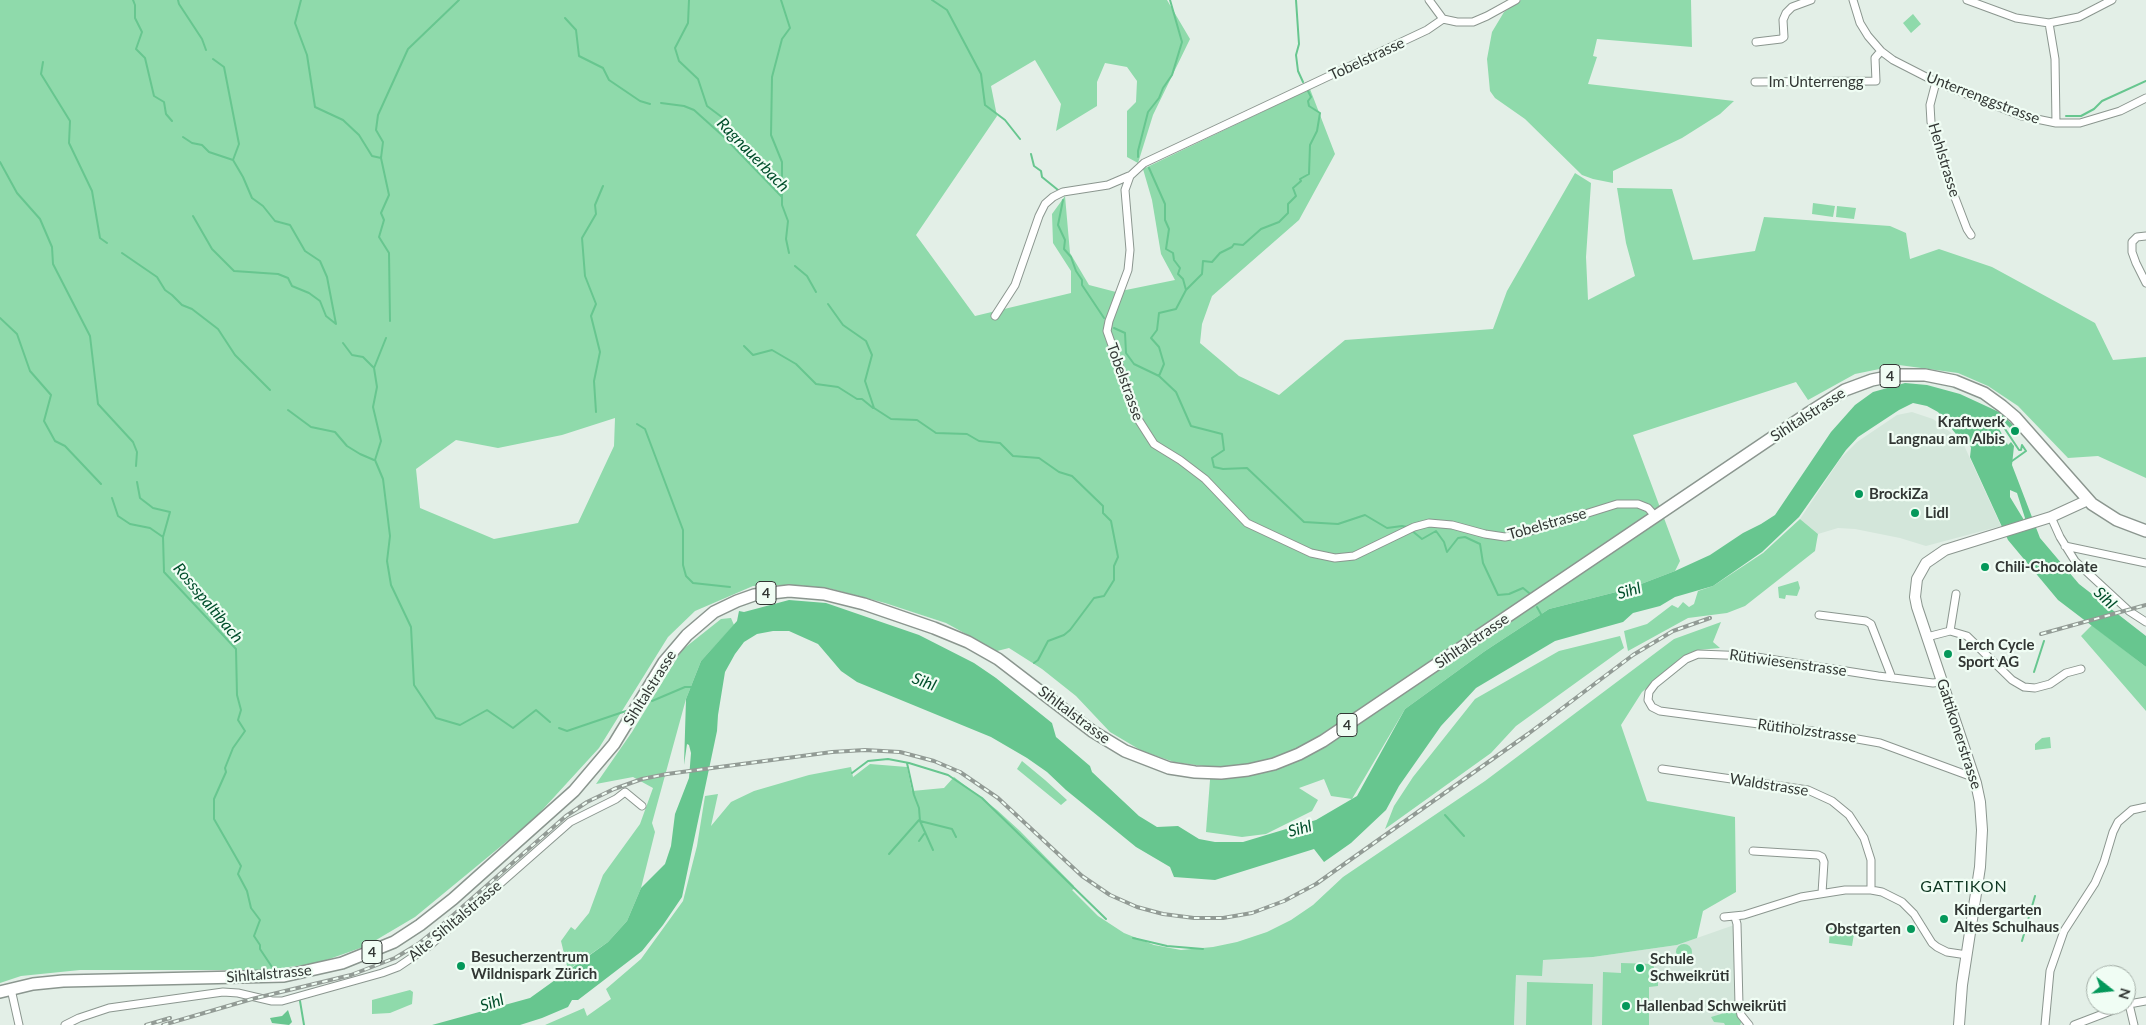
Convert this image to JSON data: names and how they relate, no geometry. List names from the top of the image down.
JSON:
{
  "streets": {
    "main road": ["4", "Sihltalstrasse", "Gattikonerstrasse"],
    "street": [
      "Tobelstrasse",
      "Im Unterrengg",
      "Unterrenggstrasse",
      "Hehlstrasse",
      "Rütiwiesenstrasse",
      "Rütiholzstrasse",
      "Waldstrasse",
      "Alte Sihltalstrasse"
    ]
  },
  "crossings": [
    ["Tobelstrasse", "Sihltalstrasse"],
    ["Im Unterrengg", "Unterrenggstrasse"],
    ["Unterrenggstrasse", "Hehlstrasse"],
    ["Sihltalstrasse", "Gattikonerstrasse"],
    ["Rütiwiesenstrasse", "Rütiholzstrasse"],
    ["Rütiwiesenstrasse", "Gattikonerstrasse"],
    ["Rütiholzstrasse", "Gattikonerstrasse"]
  ],
  "districts": ["GATTIKON"],
  "water": ["Ragnauerbach", "Sihl", "Rossspaltibach"],
  "places": [
    "Kraftwerk Langnau am Albis",
    "BrockiZa",
    "Lidl",
    "Chili-Chocolate",
    "Lerch Cycle Sport AG",
    "Kindergarten Altes Schulhaus",
    "Obstgarten",
    "Besucherzentrum Wildnispark Zürich",
    "Schule Schweikrüti",
    "Hallenbad Schweikrüti"
  ],
  "north": "right"
}
